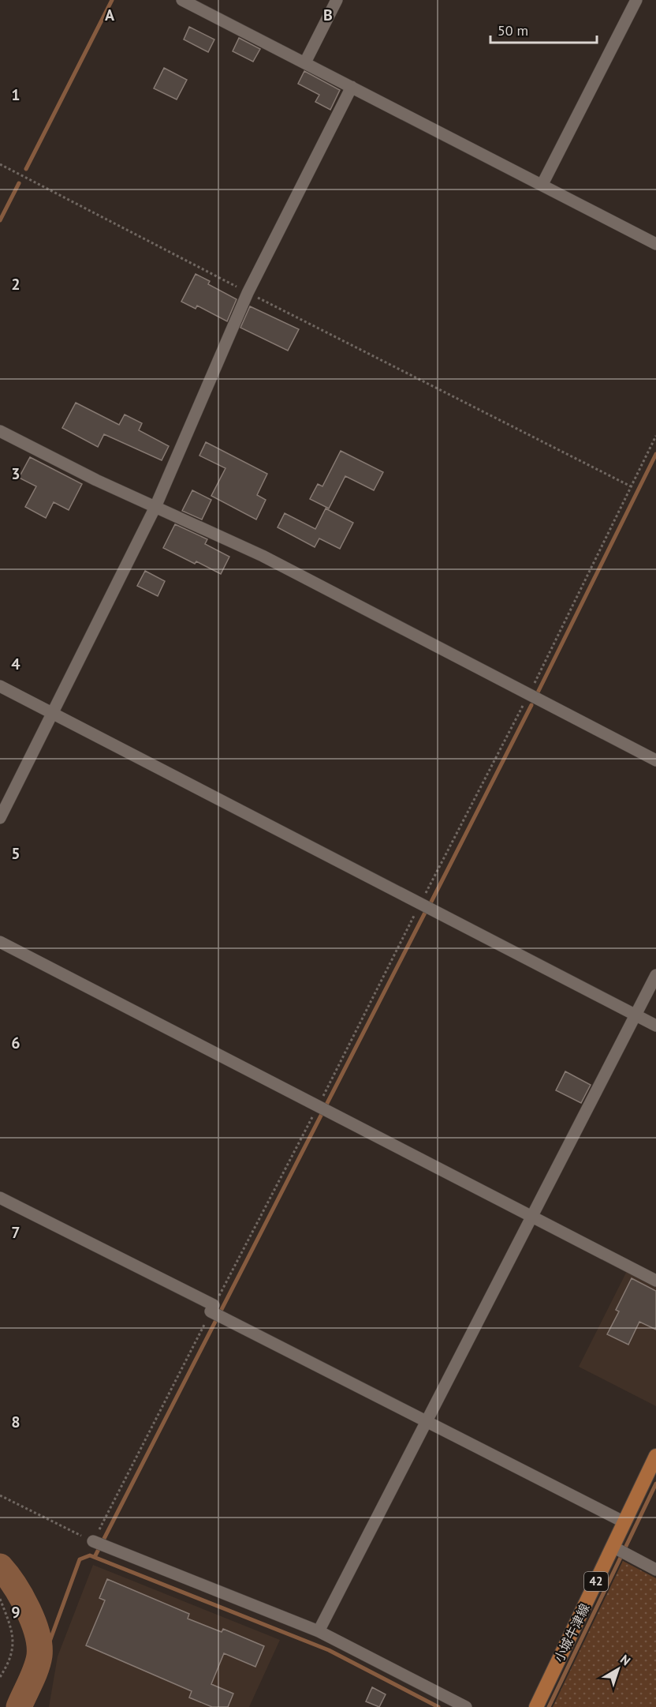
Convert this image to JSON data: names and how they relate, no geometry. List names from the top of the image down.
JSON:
{
  "streets": {
    "main road": ["42", "小城牛津線"]
  },
  "scale_bar": "50 m",
  "north": "top right",
  "grid": {
    "columns": ["A", "B"],
    "rows": [
      "1",
      "2",
      "3",
      "4",
      "5",
      "6",
      "7",
      "8",
      "9"
    ]
  }
}
